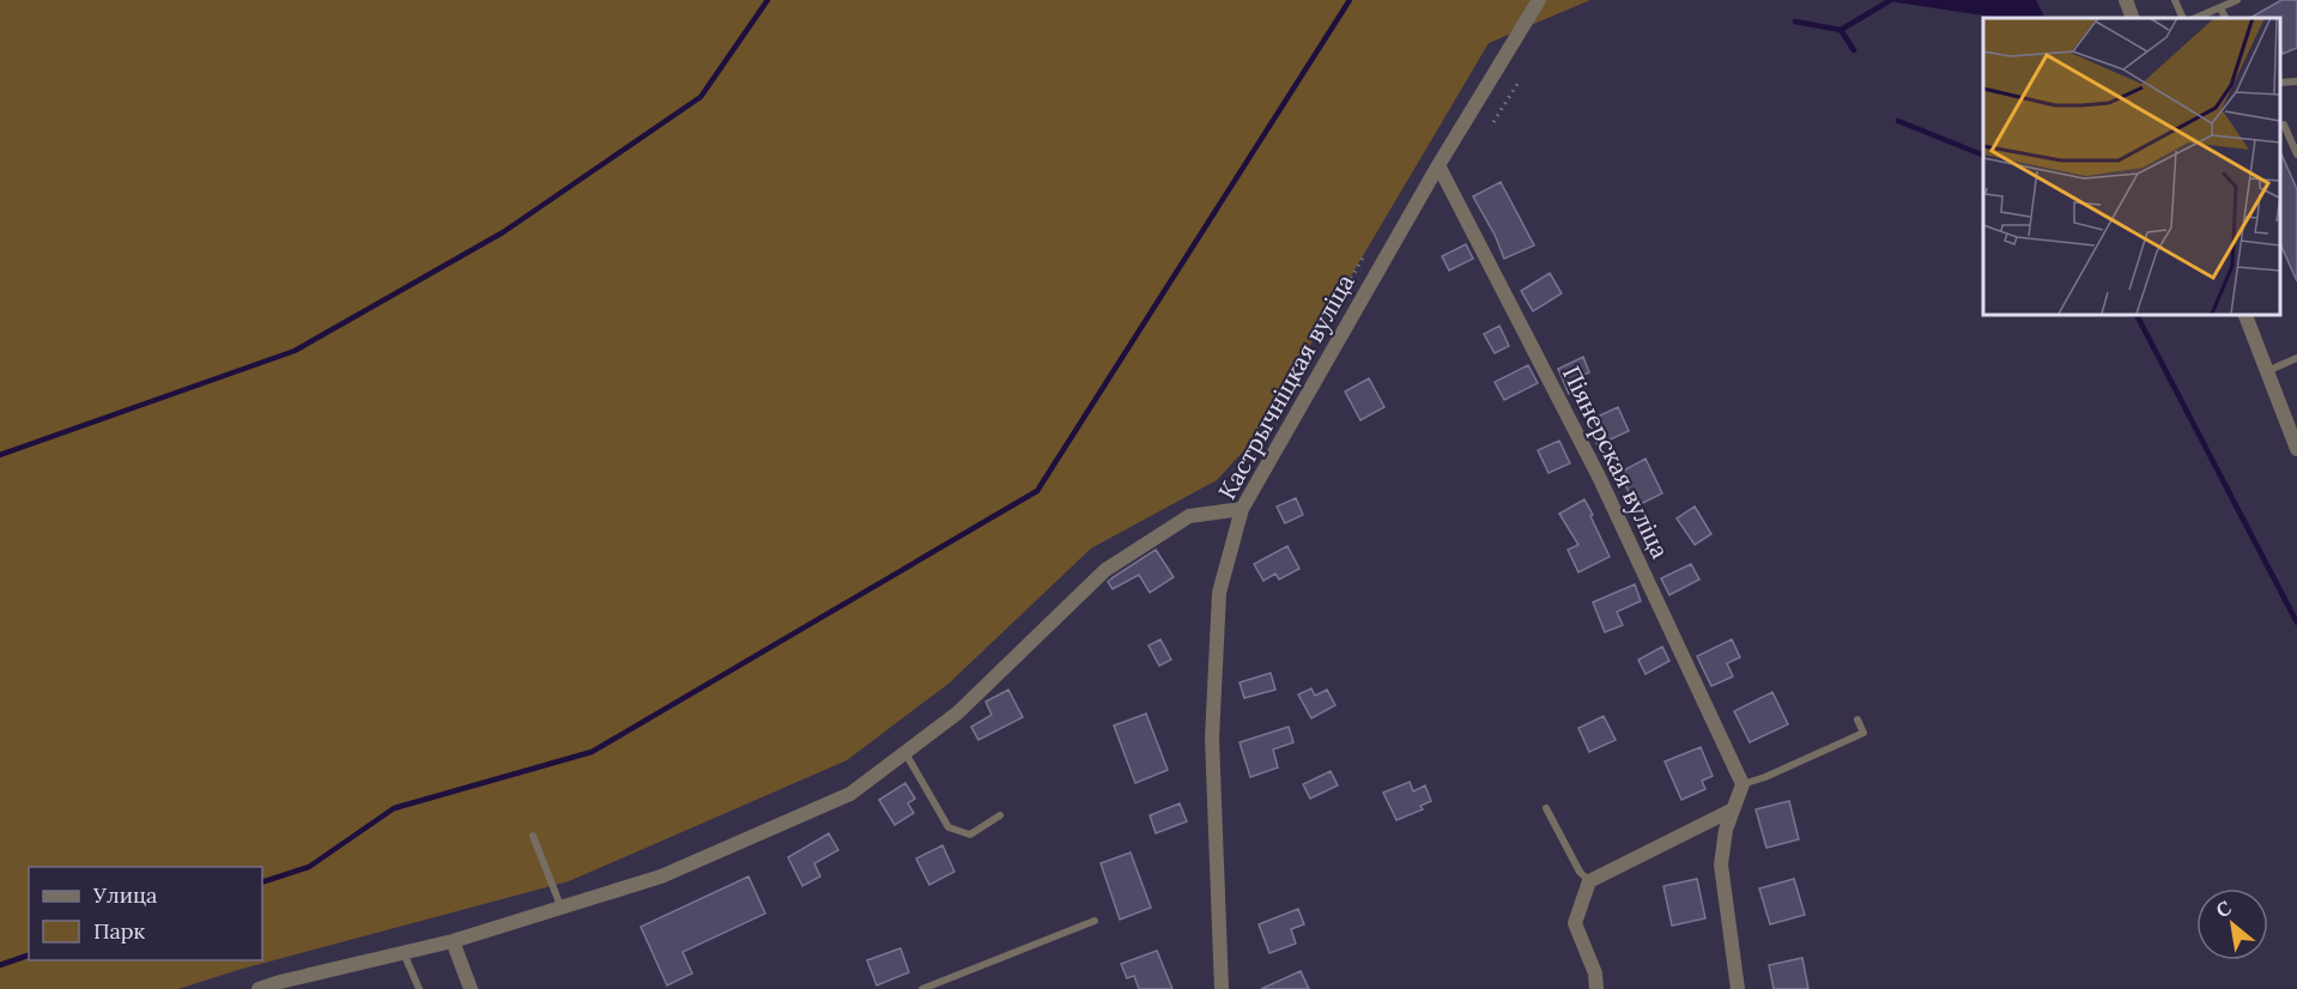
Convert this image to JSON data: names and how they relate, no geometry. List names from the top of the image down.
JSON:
{
  "streets": {
    "street": ["Кастрычніцкая вуліца", "Піянерская вуліца"]
  },
  "crossings": [
    ["Кастрычніцкая вуліца", "Піянерская вуліца"]
  ],
  "legend": ["Улица", "Парк"],
  "north": "top left"
}
